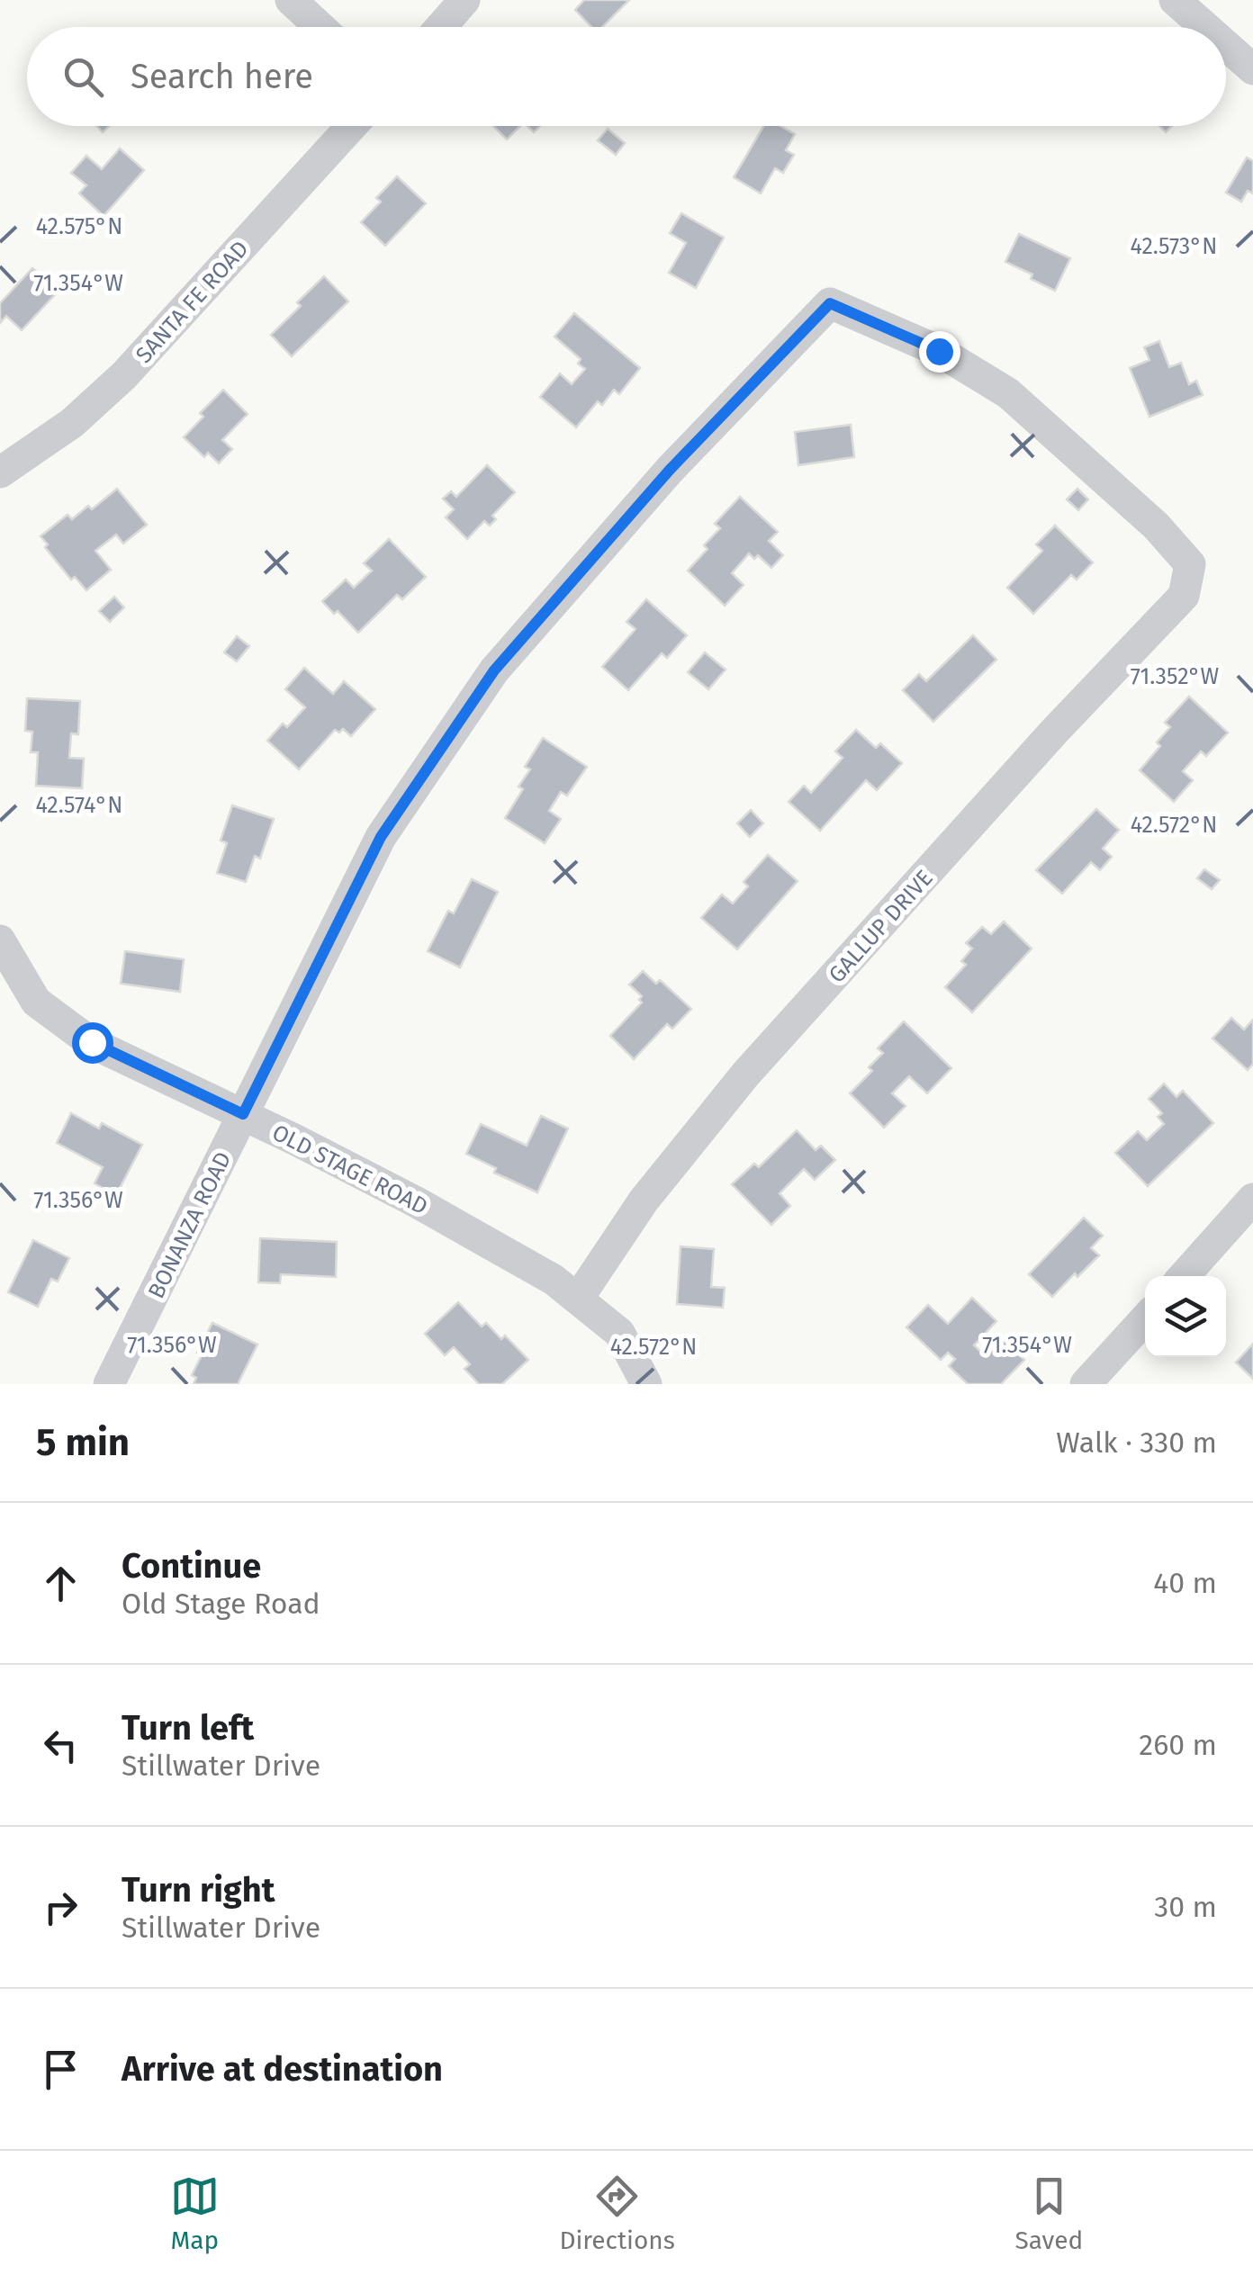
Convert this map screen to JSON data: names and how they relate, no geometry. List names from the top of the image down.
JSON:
{
  "streets": {
    "street": [
      "SANTA FE ROAD",
      "GALLUP DRIVE",
      "OLD STAGE ROAD",
      "BONANZA ROAD"
    ]
  },
  "crossings": [
    ["GALLUP DRIVE", "OLD STAGE ROAD"],
    ["GALLUP DRIVE", "BONANZA ROAD"],
    ["OLD STAGE ROAD", "BONANZA ROAD"]
  ],
  "page": {
    "search": "Search here",
    "heading": ["5 min", "Walk · 330 m"],
    "list": [
      ["Continue", "Old Stage Road", "40 m"],
      ["Turn left", "Stillwater Drive", "260 m"],
      ["Turn right", "Stillwater Drive", "30 m"],
      "Arrive at destination"
    ],
    "nav": ["Map", "Directions", "Saved"]
  },
  "coordinates": [
    "42.575°N",
    "42.573°N",
    "71.354°W",
    "71.352°W",
    "42.574°N",
    "42.572°N",
    "71.356°W"
  ]
}
